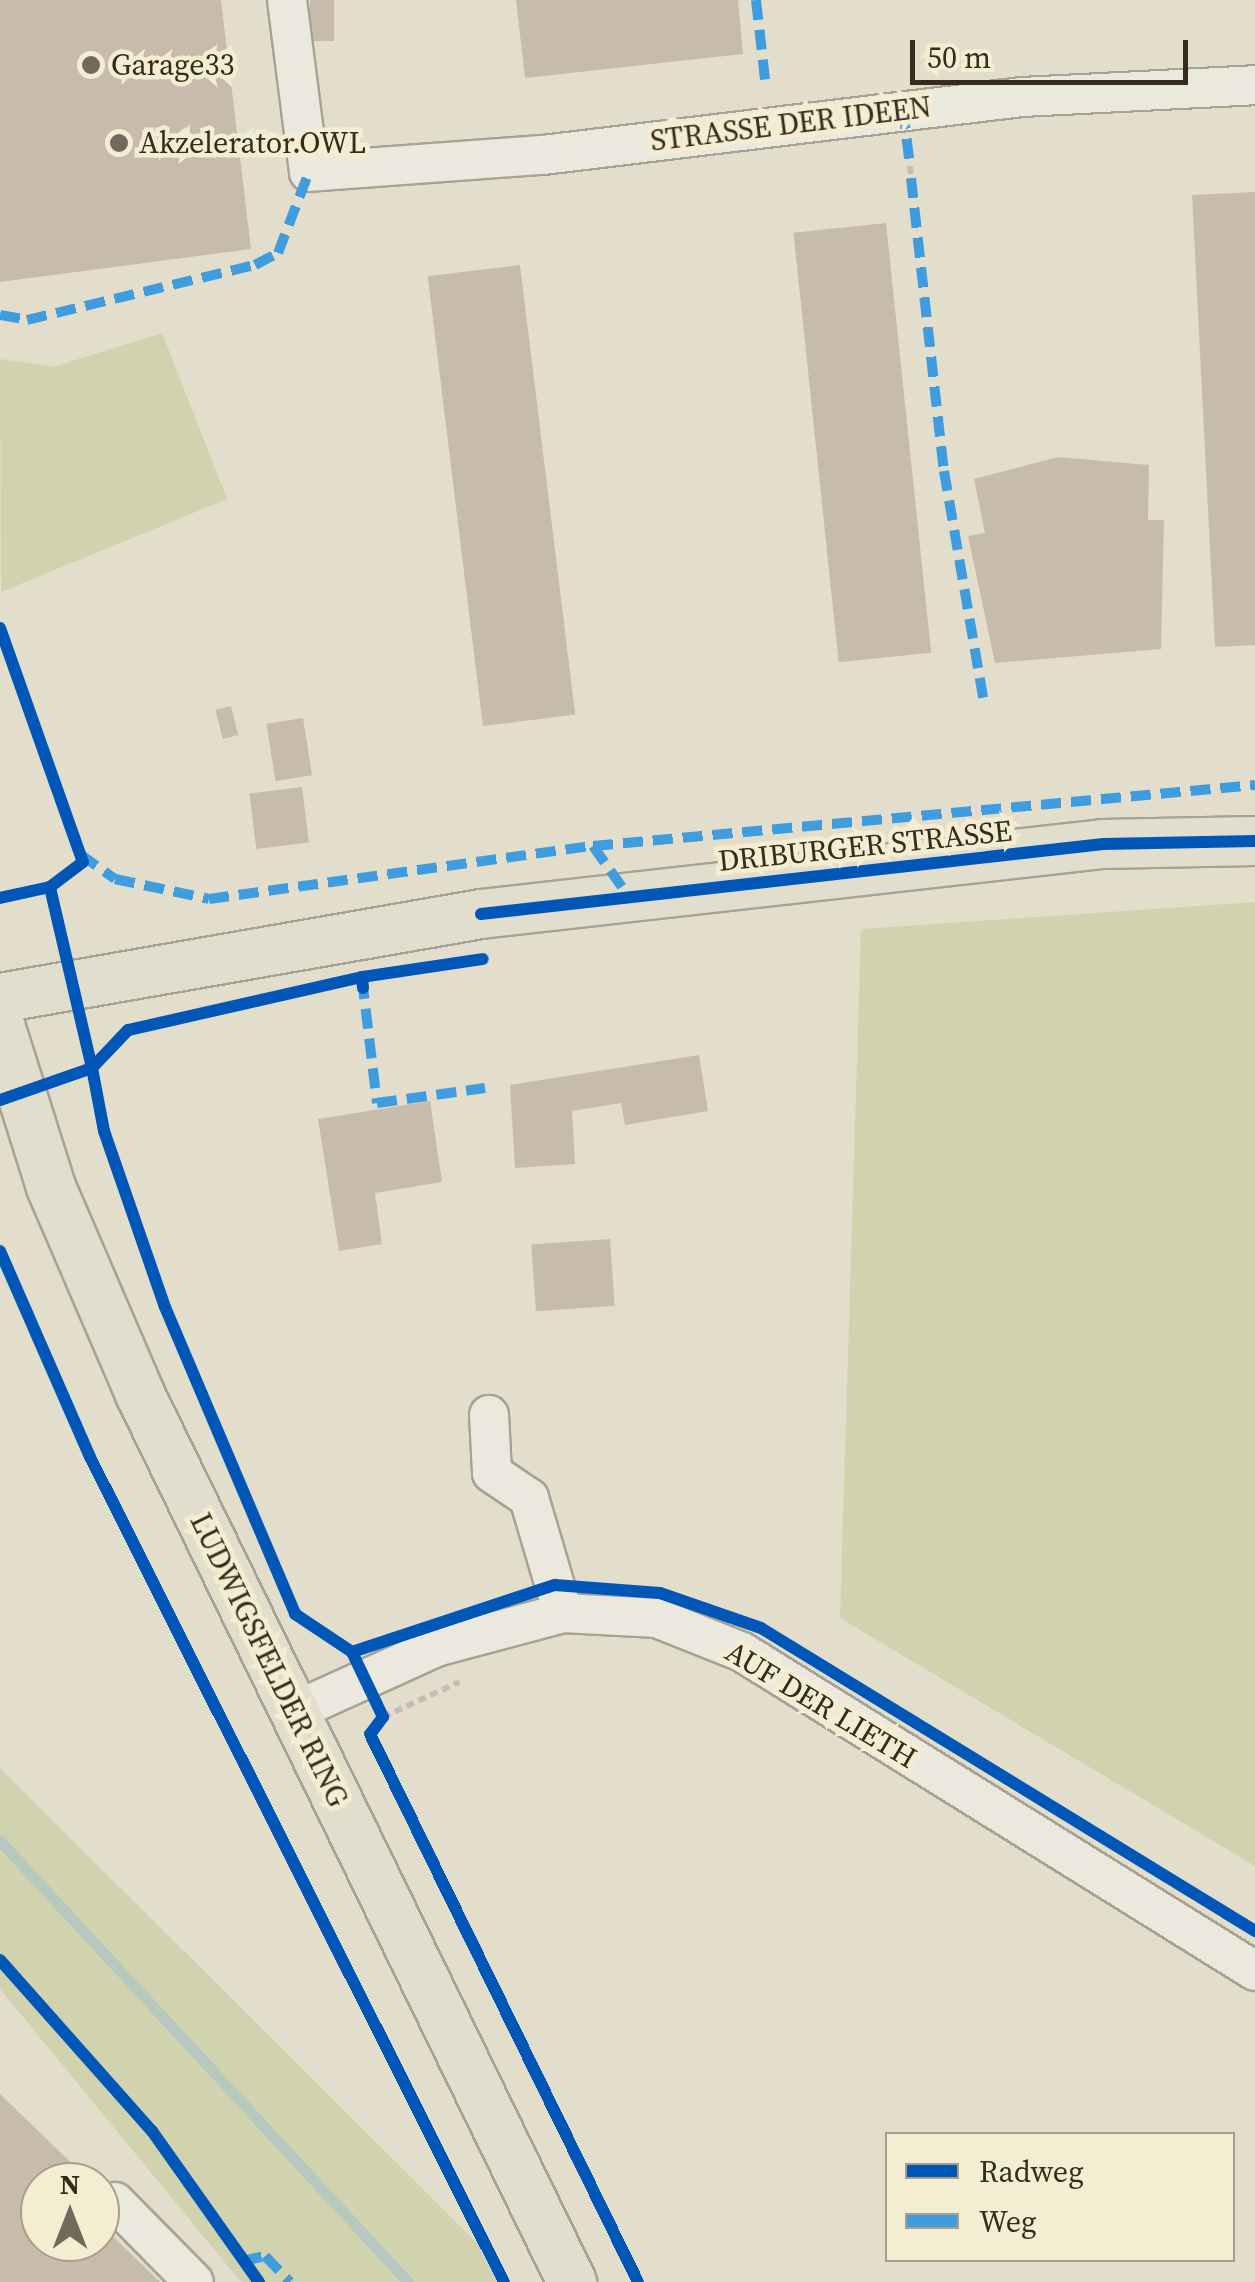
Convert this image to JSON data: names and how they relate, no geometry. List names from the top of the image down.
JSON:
{
  "streets": {
    "main road": ["DRIBURGER STRASSE", "LUDWIGSFELDER RING"],
    "street": ["STRASSE DER IDEEN", "AUF DER LIETH"]
  },
  "crossings": [
    ["LUDWIGSFELDER RING", "AUF DER LIETH"]
  ],
  "places": ["Garage33", "Akzelerator.OWL"],
  "legend": ["Radweg", "Weg"],
  "scale_bar": "50 m",
  "north": "top"
}
